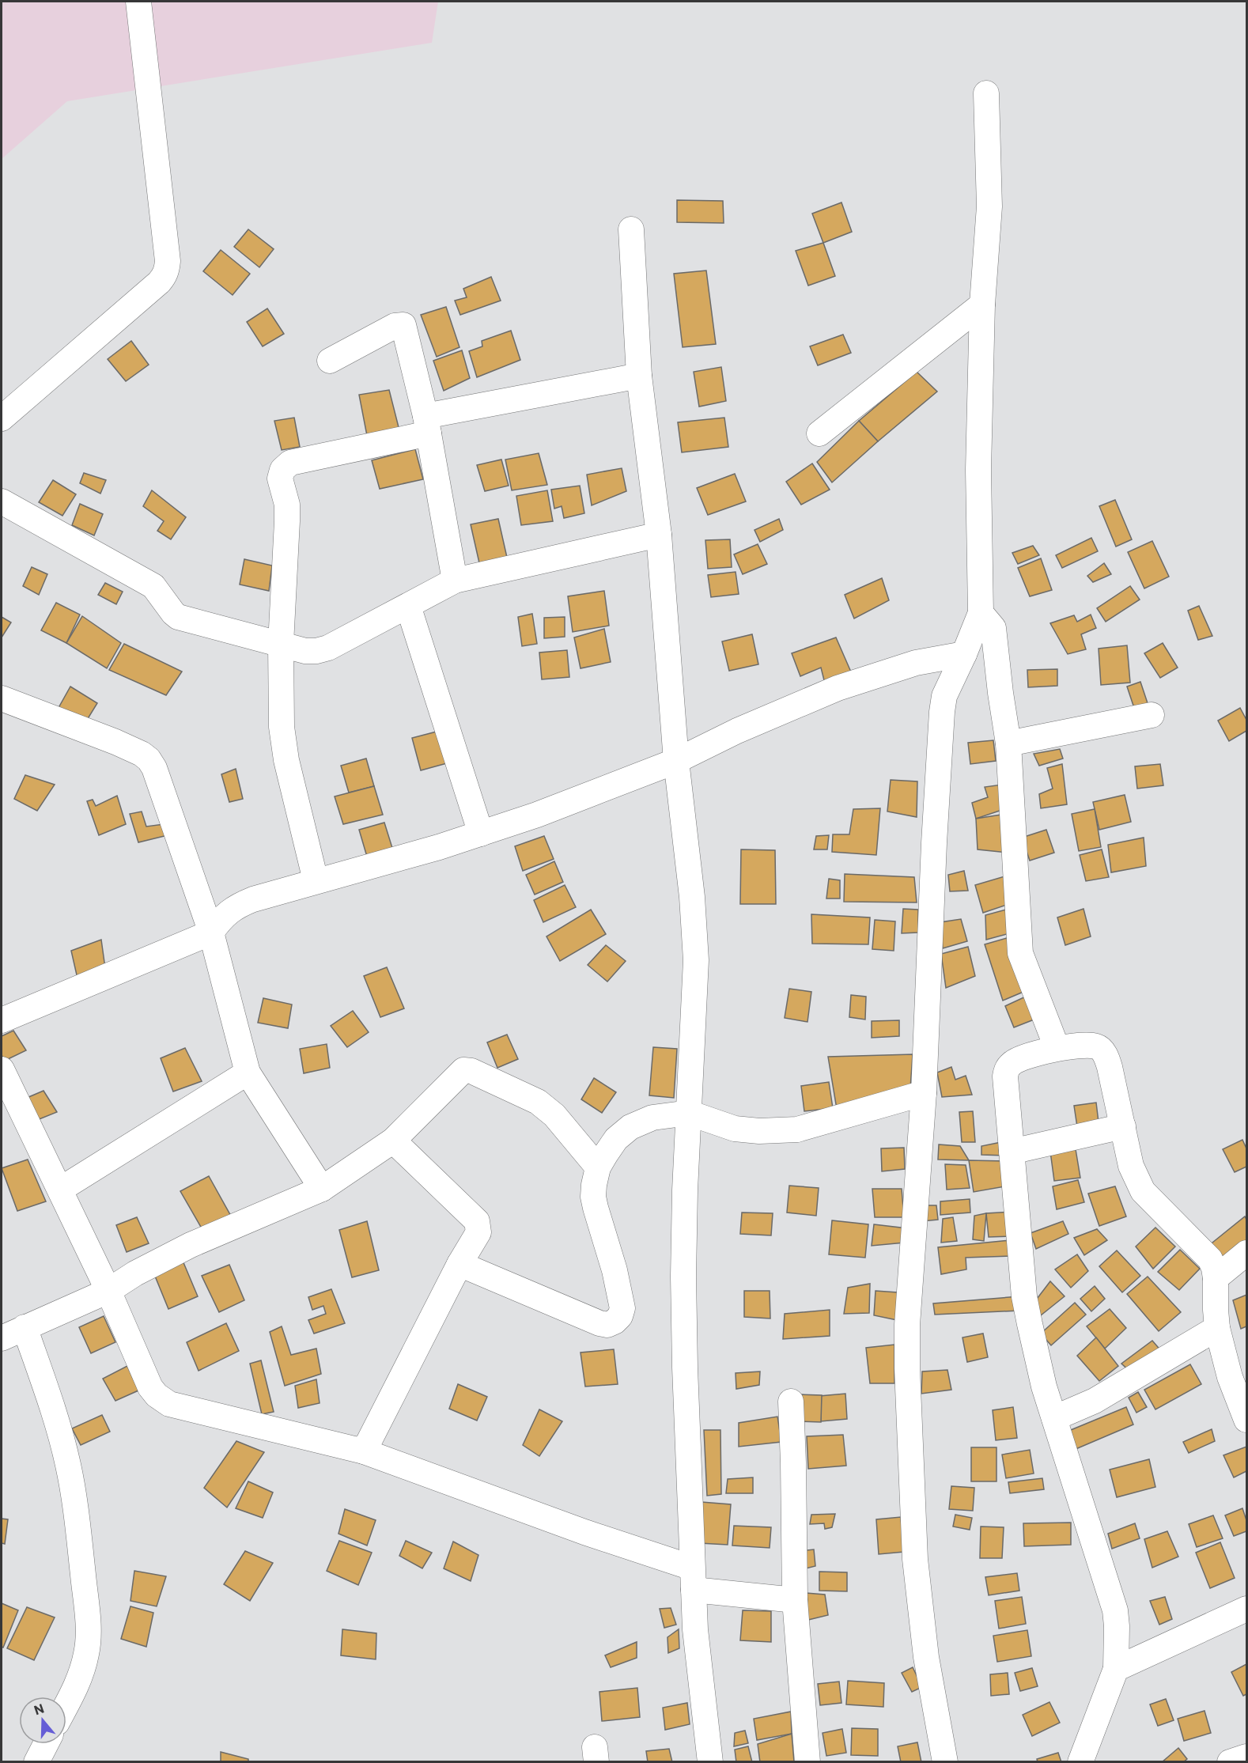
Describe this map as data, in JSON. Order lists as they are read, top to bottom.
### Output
{
  "north": "top"
}
